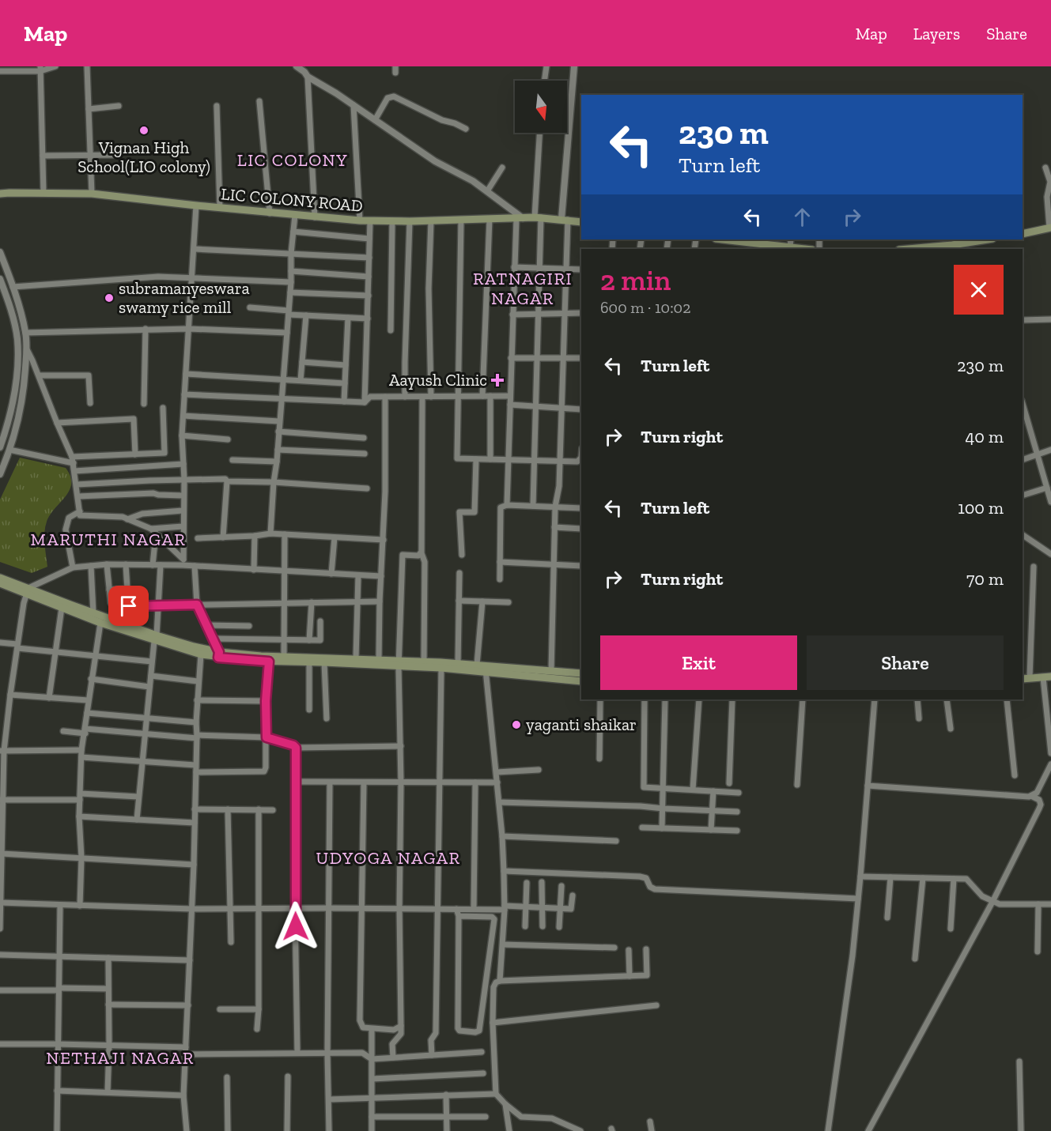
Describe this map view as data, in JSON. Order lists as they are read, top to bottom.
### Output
{
  "streets": {
    "main road": ["LIC COLONY ROAD"]
  },
  "districts": [
    "LIC COLONY",
    "RATNAGIRI NAGAR",
    "MARUTHI NAGAR",
    "UDYOGA NAGAR",
    "NETHAJI NAGAR"
  ],
  "places": {
    "other": ["Vignan High School(LIO colony)", "subramanyeswara swamy rice mill", "yaganti shaikar"],
    "health": ["Aayush Clinic"]
  },
  "north": "bottom",
  "page": {
    "header": "Map",
    "nav": ["Map", "Layers", "Share"],
    "turn": ["230 m", "Turn left"],
    "heading": ["2 min", "600 m · 10:02"],
    "list": [
      {
        "name": "Turn left",
        "value": "230 m"
      },
      {
        "name": "Turn right",
        "value": "40 m"
      },
      {
        "name": "Turn left",
        "value": "100 m"
      },
      {
        "name": "Turn right",
        "value": "70 m"
      }
    ],
    "buttons": ["Exit", "Share"]
  }
}
